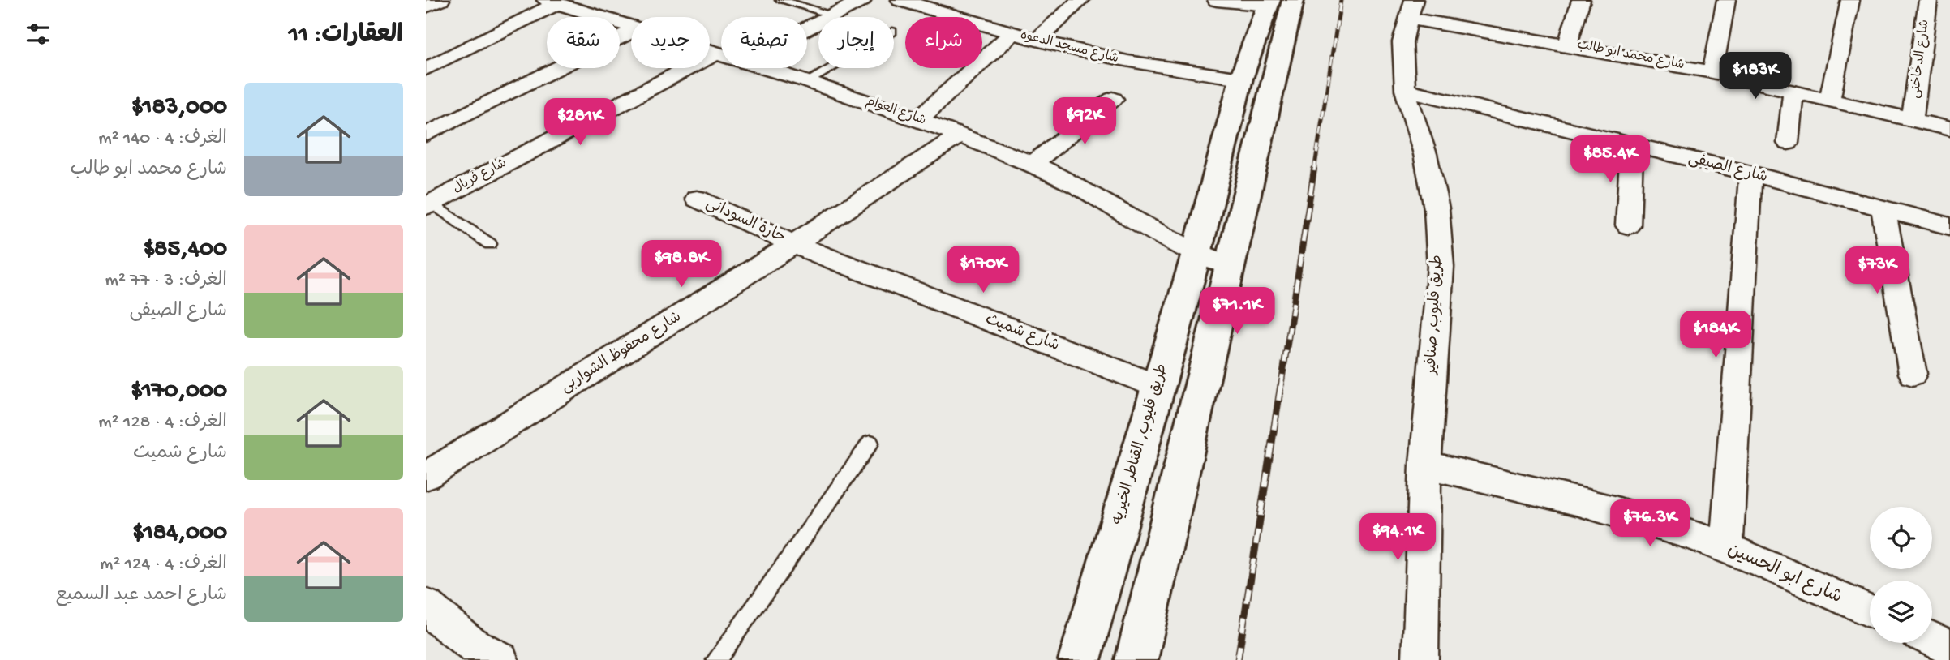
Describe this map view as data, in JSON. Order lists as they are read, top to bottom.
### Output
{
  "streets": {
    "main road": ["طريق قليوب, القناطر الخيريه"],
    "street": [
      "شارع مسجد الدعوه",
      "شارع محمد ابو طالب",
      "شارع الدخاخنى",
      "شارع العوام",
      "شارع الصيفى",
      "شارع فريال",
      "حارة السودانى",
      "طريق قليوب, صنافير",
      "شارع شميث",
      "شارع محفوظ الشواربى",
      "شارع ابو الحسين"
    ]
  },
  "crossings": [
    ["شارع مسجد الدعوه", "طريق قليوب, القناطر الخيريه"],
    ["شارع محمد ابو طالب", "شارع الدخاخنى"],
    ["شارع محمد ابو طالب", "طريق قليوب, صنافير"],
    ["شارع العوام", "شارع فريال"],
    ["شارع العوام", "شارع محفوظ الشواربى"],
    ["شارع العوام", "طريق قليوب, القناطر الخيريه"],
    ["شارع الصيفى", "طريق قليوب, صنافير"],
    ["حارة السودانى", "شارع شميث"],
    ["حارة السودانى", "شارع محفوظ الشواربى"],
    ["طريق قليوب, صنافير", "شارع ابو الحسين"],
    ["شارع شميث", "شارع محفوظ الشواربى"],
    ["شارع شميث", "طريق قليوب, القناطر الخيريه"]
  ],
  "page": {
    "heading": "العقارات: 11",
    "chip": [
      "شراء",
      "إيجار",
      "تصفية",
      "جديد",
      "شقة"
    ],
    "price": [
      "$183K",
      "$92K",
      "$281K",
      "$85.4K",
      "$98.8K",
      "$170K",
      "$73K",
      "$71.1K",
      "$184K",
      "$76.3K",
      "$94.1K"
    ],
    "list": [
      {
        "name": "$183,000",
        "note": "الغرف: 4 · 140 m² · شارع محمد ابو طالب"
      },
      {
        "name": "$85,400",
        "note": "الغرف: 3 · 77 m² · شارع الصيفى"
      },
      {
        "name": "$170,000",
        "note": "الغرف: 4 · 128 m² · شارع شميث"
      },
      {
        "name": "$184,000",
        "note": "الغرف: 4 · 124 m² · شارع احمد عبد السميع"
      }
    ]
  }
}
